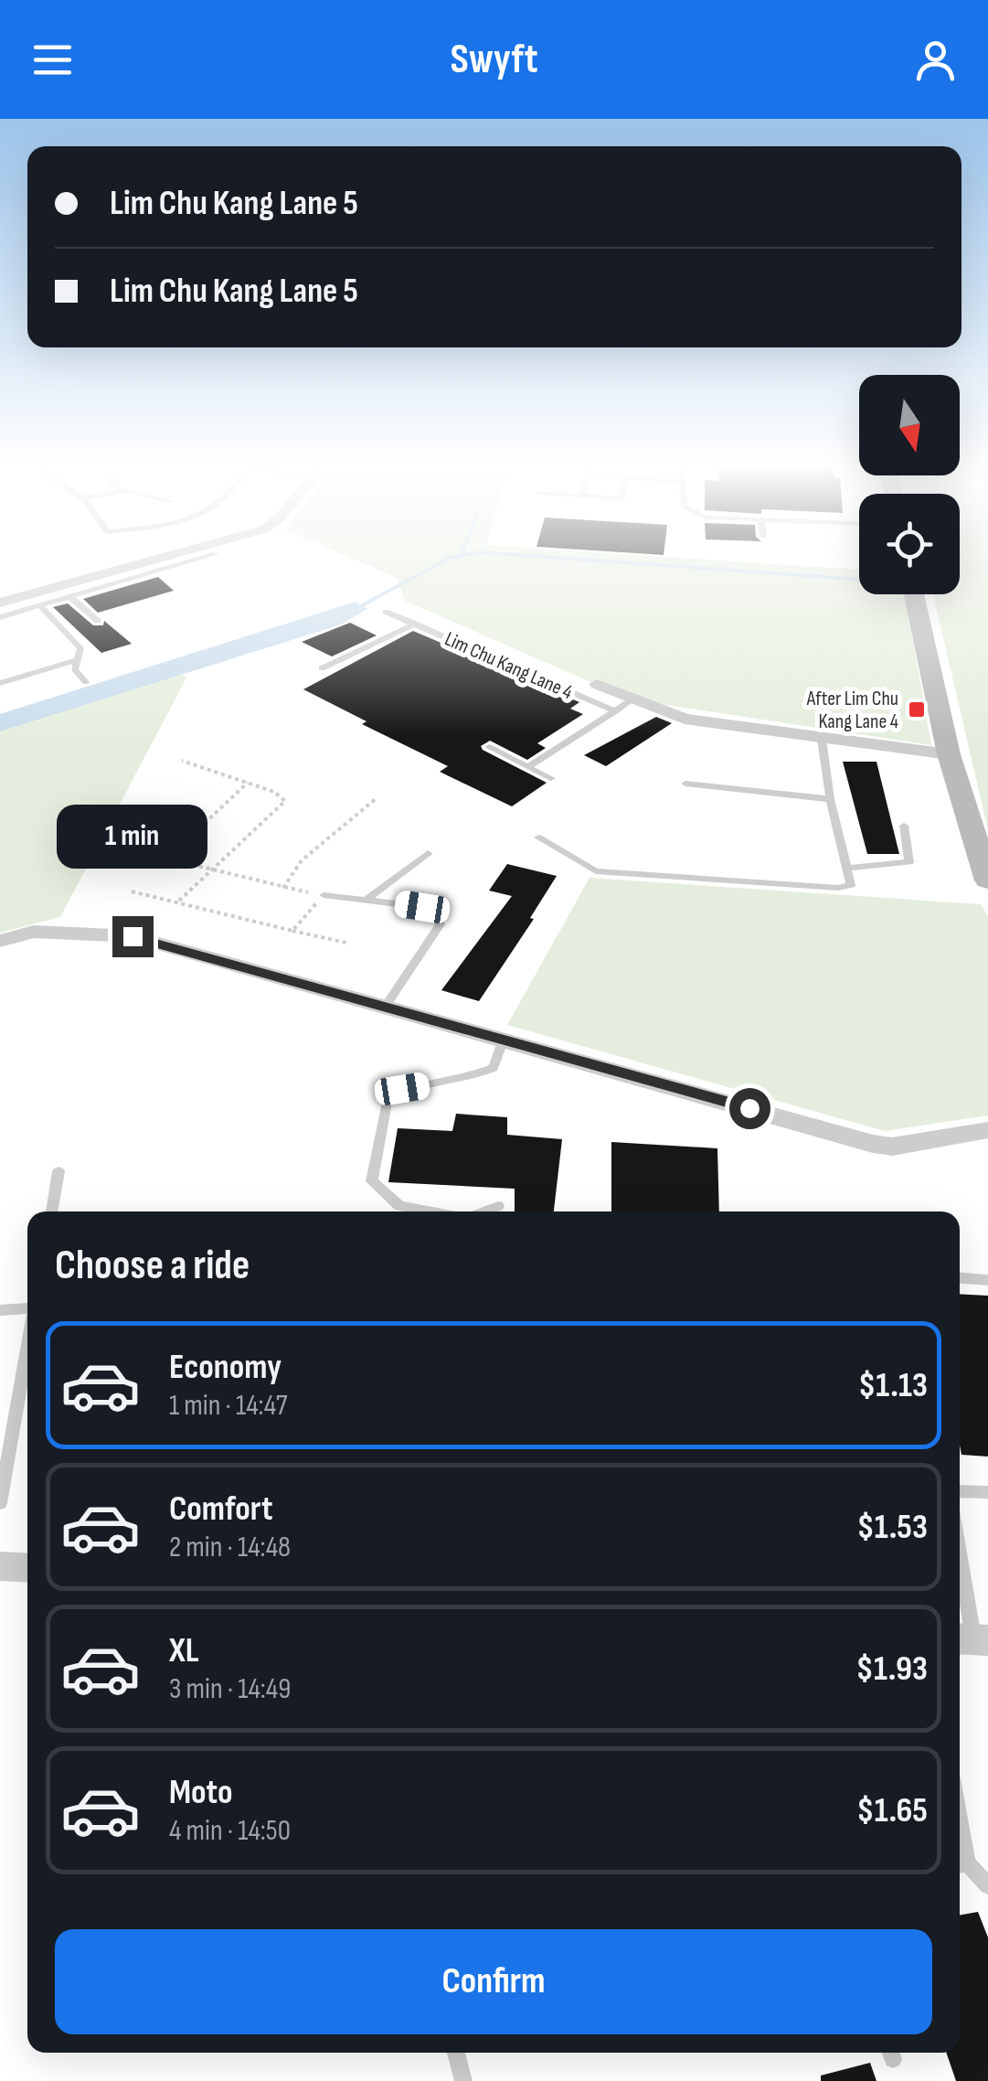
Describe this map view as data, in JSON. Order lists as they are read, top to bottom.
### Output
{
  "streets": {
    "street": ["Lim Chu Kang Lane 4"]
  },
  "places": {
    "transit": ["After Lim Chu Kang Lane 4"]
  },
  "north": "bottom",
  "page": {
    "header": "Swyft",
    "banner": ["Lim Chu Kang Lane 5", "Lim Chu Kang Lane 5"],
    "bubble": "1 min",
    "heading": "Choose a ride",
    "list": [
      {
        "name": "Economy",
        "note": "1 min · 14:47",
        "value": "$1.13"
      },
      {
        "name": "Comfort",
        "note": "2 min · 14:48",
        "value": "$1.53"
      },
      {
        "name": "XL",
        "note": "3 min · 14:49",
        "value": "$1.93"
      },
      {
        "name": "Moto",
        "note": "4 min · 14:50",
        "value": "$1.65"
      }
    ],
    "buttons": "Confirm"
  }
}
